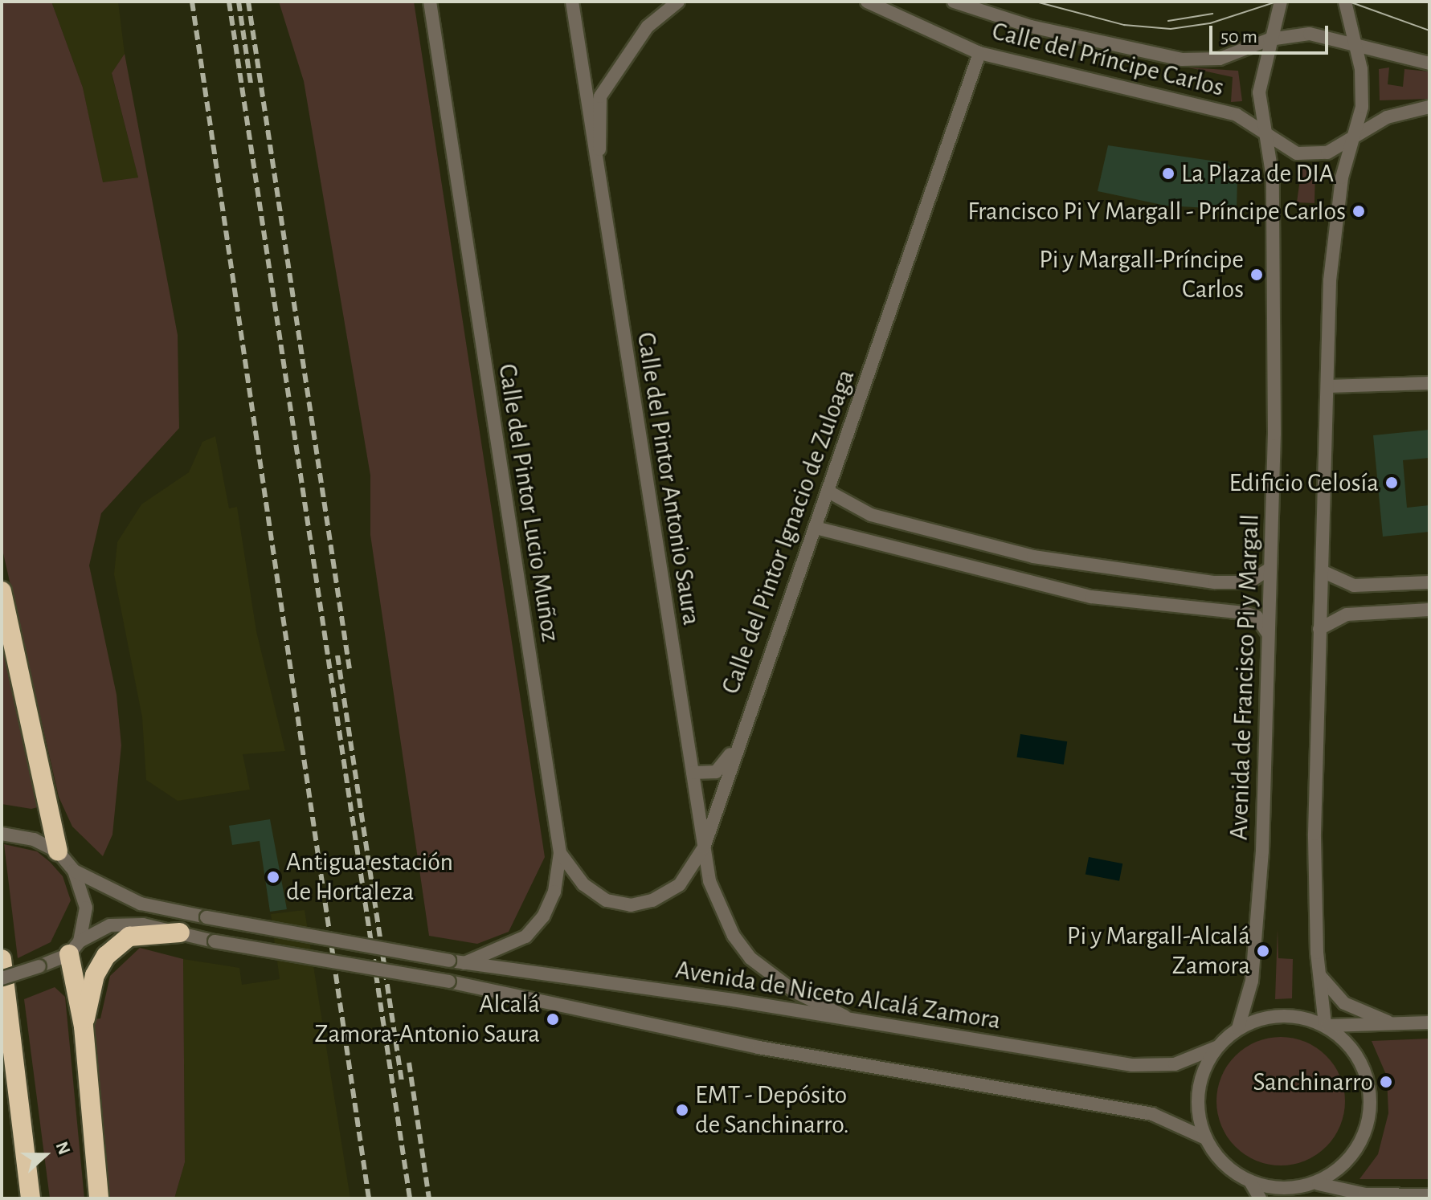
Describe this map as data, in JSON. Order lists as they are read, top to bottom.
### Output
{
  "streets": {
    "street": [
      "Calle del Príncipe Carlos",
      "Calle del Pintor Antonio Saura",
      "Calle del Pintor Lucio Muñoz",
      "Calle del Pintor Ignacio de Zuloaga",
      "Avenida de Francisco Pi y Margall",
      "Avenida de Niceto Alcalá Zamora"
    ]
  },
  "crossings": [
    ["Calle del Príncipe Carlos", "Calle del Pintor Ignacio de Zuloaga"],
    ["Calle del Príncipe Carlos", "Avenida de Francisco Pi y Margall"],
    ["Calle del Pintor Antonio Saura", "Calle del Pintor Ignacio de Zuloaga"],
    ["Calle del Pintor Antonio Saura", "Avenida de Niceto Alcalá Zamora"],
    ["Calle del Pintor Lucio Muñoz", "Calle del Pintor Ignacio de Zuloaga"],
    ["Calle del Pintor Lucio Muñoz", "Avenida de Niceto Alcalá Zamora"],
    ["Avenida de Francisco Pi y Margall", "Avenida de Niceto Alcalá Zamora"]
  ],
  "places": [
    "La Plaza de DIA",
    "Francisco Pi Y Margall - Príncipe Carlos",
    "Pi y Margall-Príncipe Carlos",
    "Edificio Celosía",
    "Antigua estación de Hortaleza",
    "Pi y Margall-Alcalá Zamora",
    "Alcalá Zamora-Antonio Saura",
    "Sanchinarro",
    "EMT - Depósito de Sanchinarro."
  ],
  "scale_bar": "50 m",
  "north": "right"
}
